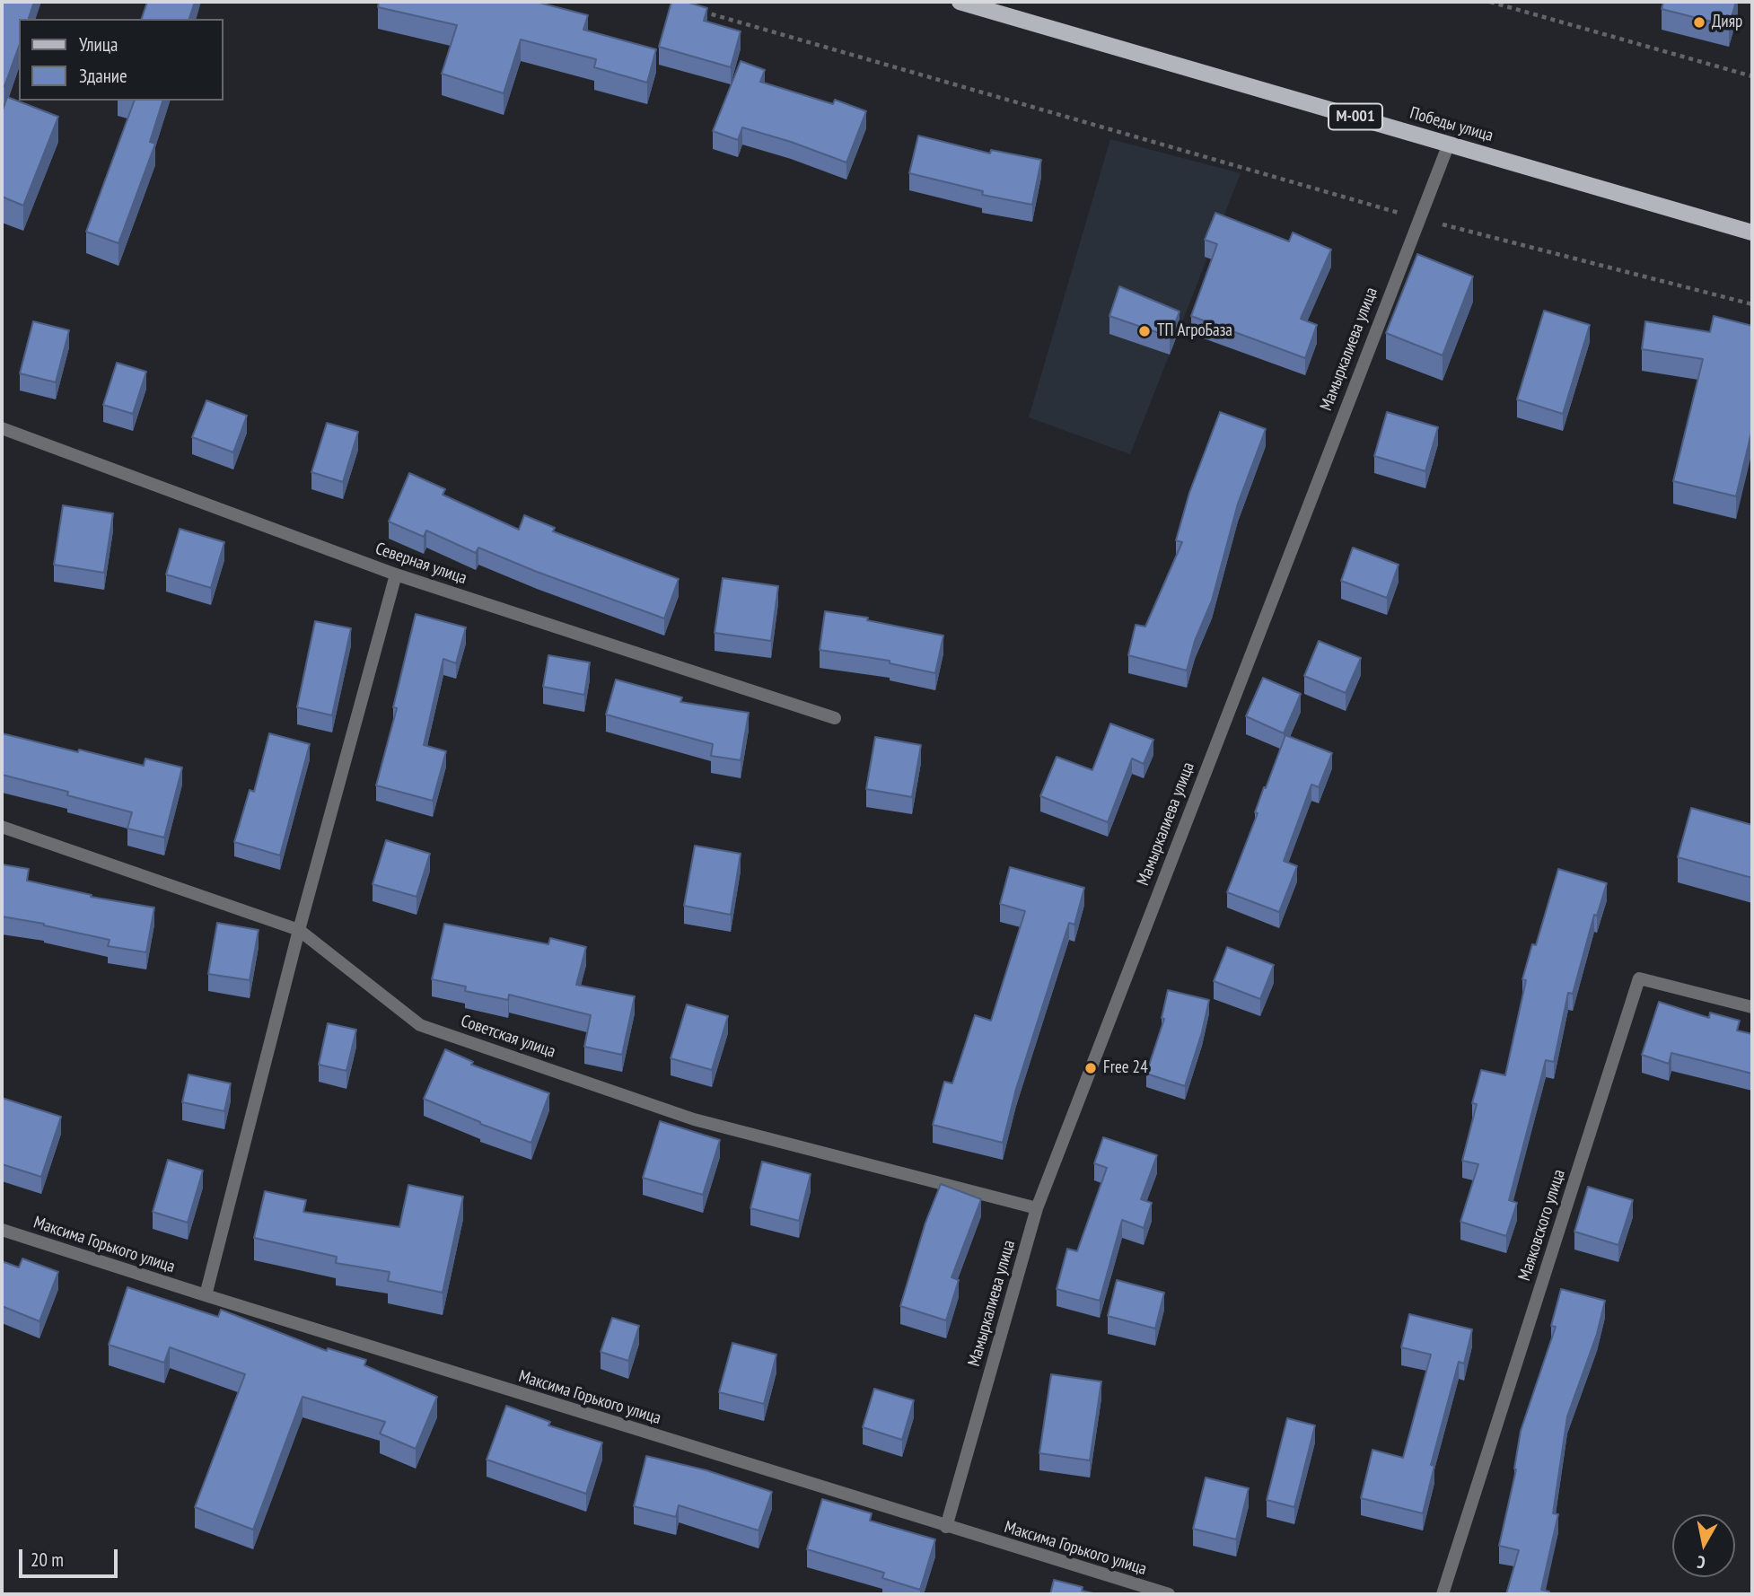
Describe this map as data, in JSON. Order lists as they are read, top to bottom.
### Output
{
  "streets": {
    "main road": ["М-001", "Победы улица"],
    "street": [
      "Мамыркалиева улица",
      "Северная улица",
      "Советская улица",
      "Маяковского улица",
      "Максима Горького улица"
    ]
  },
  "crossings": [
    ["Победы улица", "Мамыркалиева улица"],
    ["Мамыркалиева улица", "Советская улица"],
    ["Мамыркалиева улица", "Максима Горького улица"]
  ],
  "places": ["Дияр", "ТП АгроБаза", "Free 24"],
  "legend": ["Улица", "Здание"],
  "scale_bar": "20 m",
  "north": "bottom"
}
